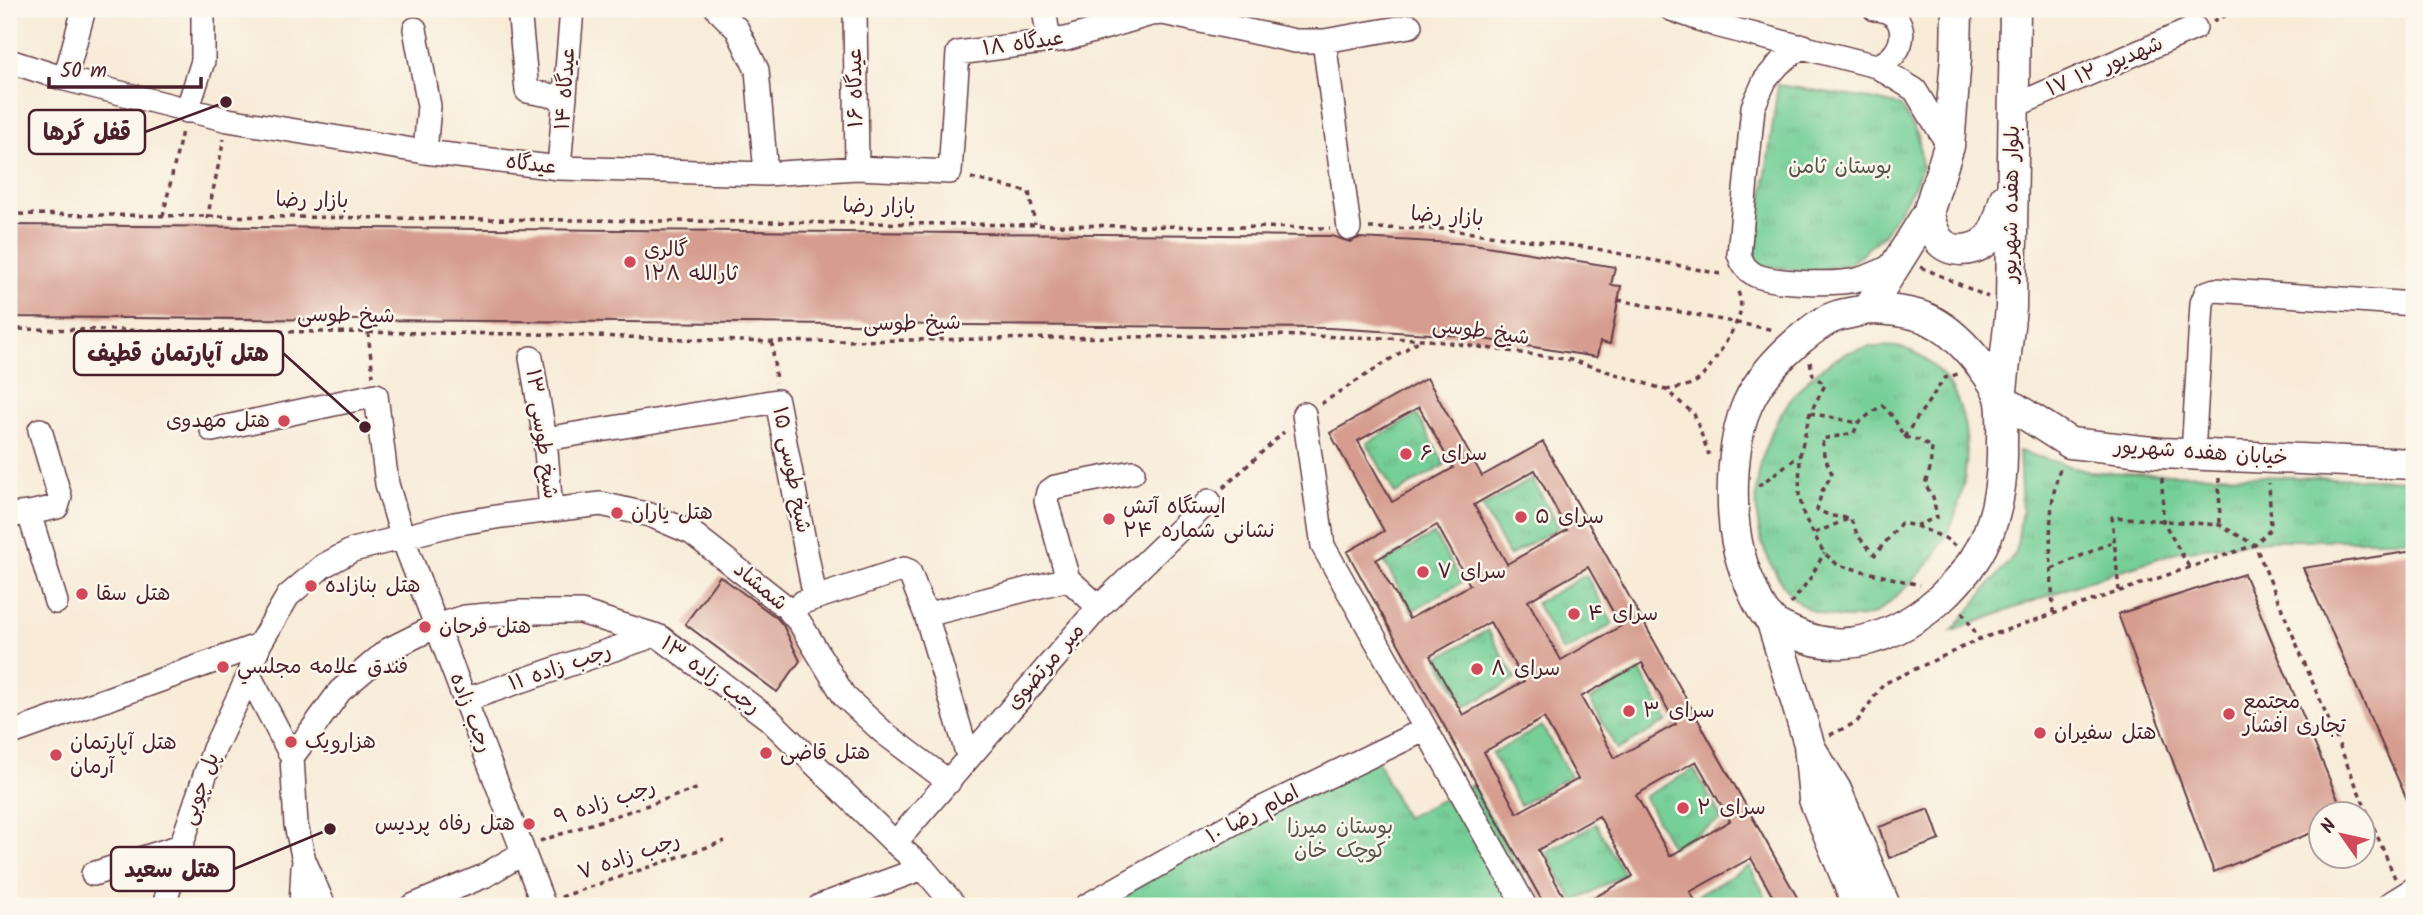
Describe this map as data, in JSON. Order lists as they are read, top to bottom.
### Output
{
  "streets": {
    "main road": ["بلوار هفده شهریور", "خیابان هفده شهریور"],
    "street": [
      "عیدگاه ۱۸",
      "۱۷ شهدیور ۱۲",
      "عیدگاه ۱۶",
      "عیدگاه ۱۴",
      "عیدگاه",
      "شیخ طوسی ۱۳",
      "۱۵ شیخ طوسی",
      "شمشاد",
      "میر مرتضوی",
      "رجب زاده ۱۱",
      "رجب زاده ۱۳",
      "رجب زاده",
      "پل چوبی",
      "امام رضا ۱۰"
    ],
    "path": [
      "بازار رضا",
      "شیخ طوسی",
      "رجب زاده ۹",
      "رجب زاده ۷"
    ]
  },
  "crossings": [
    ["عیدگاه ۱۸", "عیدگاه"],
    ["۱۷ شهدیور ۱۲", "بلوار هفده شهریور"],
    ["عیدگاه ۱۶", "عیدگاه"],
    ["عیدگاه ۱۴", "عیدگاه"],
    ["بلوار هفده شهریور", "خیابان هفده شهریور"],
    ["شیخ طوسی", "۱۵ شیخ طوسی"],
    ["شیخ طوسی ۱۳", "شمشاد"],
    ["شمشاد", "میر مرتضوی"],
    ["شمشاد", "رجب زاده"],
    ["شمشاد", "پل چوبی"],
    ["میر مرتضوی", "رجب زاده ۱۳"],
    ["رجب زاده ۱۱", "رجب زاده ۱۳"],
    ["رجب زاده ۱۱", "رجب زاده"],
    ["رجب زاده ۱۳", "رجب زاده"],
    ["رجب زاده", "پل چوبی"],
    ["رجب زاده", "رجب زاده ۹"],
    ["رجب زاده", "رجب زاده ۷"]
  ],
  "parks": ["بوستان ثامن", "بوستان میرزا کوچک خان"],
  "places": [
    "قفل گرها",
    "گالری ثارالله ۱۲۸",
    "هتل مهدوى",
    "هتل آپارتمان قطیف",
    "سرای ۶",
    "هتل یاران",
    "سرای ۵",
    "ایستگاه آتش نشانی شماره ۲۴",
    "سرای ۷",
    "هتل بنازاده",
    "هتل سقا",
    "سرای ۴",
    "هتل فرحان",
    "فندق علامه مجلسي",
    "سرای ۸",
    "سرای ۳",
    "مجتمع تجاری افشار",
    "هتل سفیران",
    "هزارویک",
    "هتل قاضی",
    "هتل آپارتمان آرمان",
    "سرای ۲",
    "هتل رفاه پردیس",
    "هتل سعید"
  ],
  "scale_bar": "50 m",
  "north": "top left"
}
